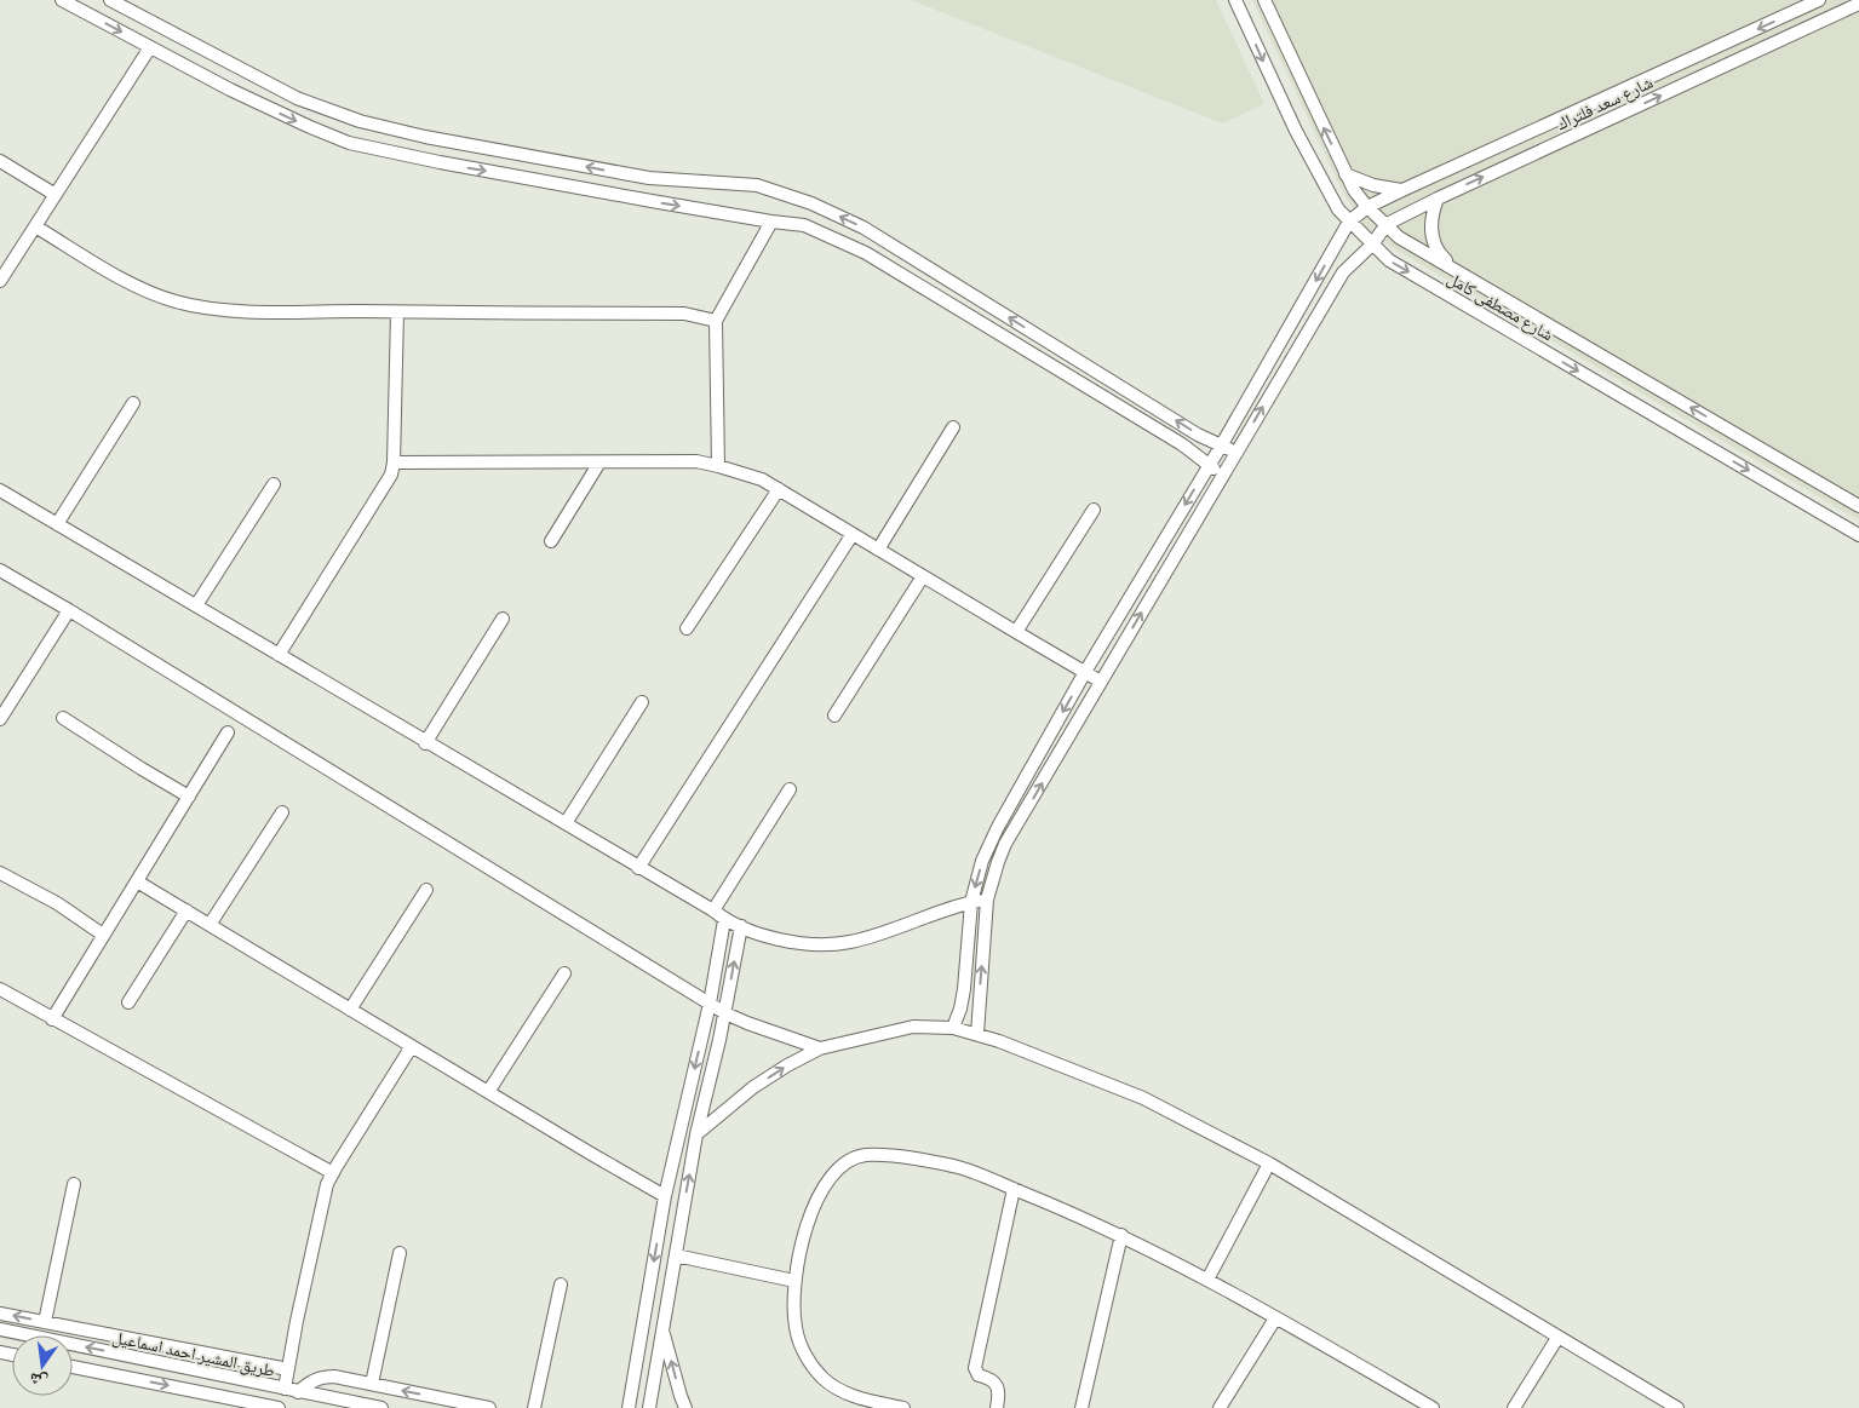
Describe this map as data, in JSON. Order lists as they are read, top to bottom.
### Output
{
  "streets": {
    "street": ["شارع سعد فلتراك", "شارع مصطفى كامل", "طريق المشير احمد اسماعيل"]
  },
  "crossings": [
    ["شارع سعد فلتراك", "شارع مصطفى كامل"]
  ],
  "north": "bottom"
}
